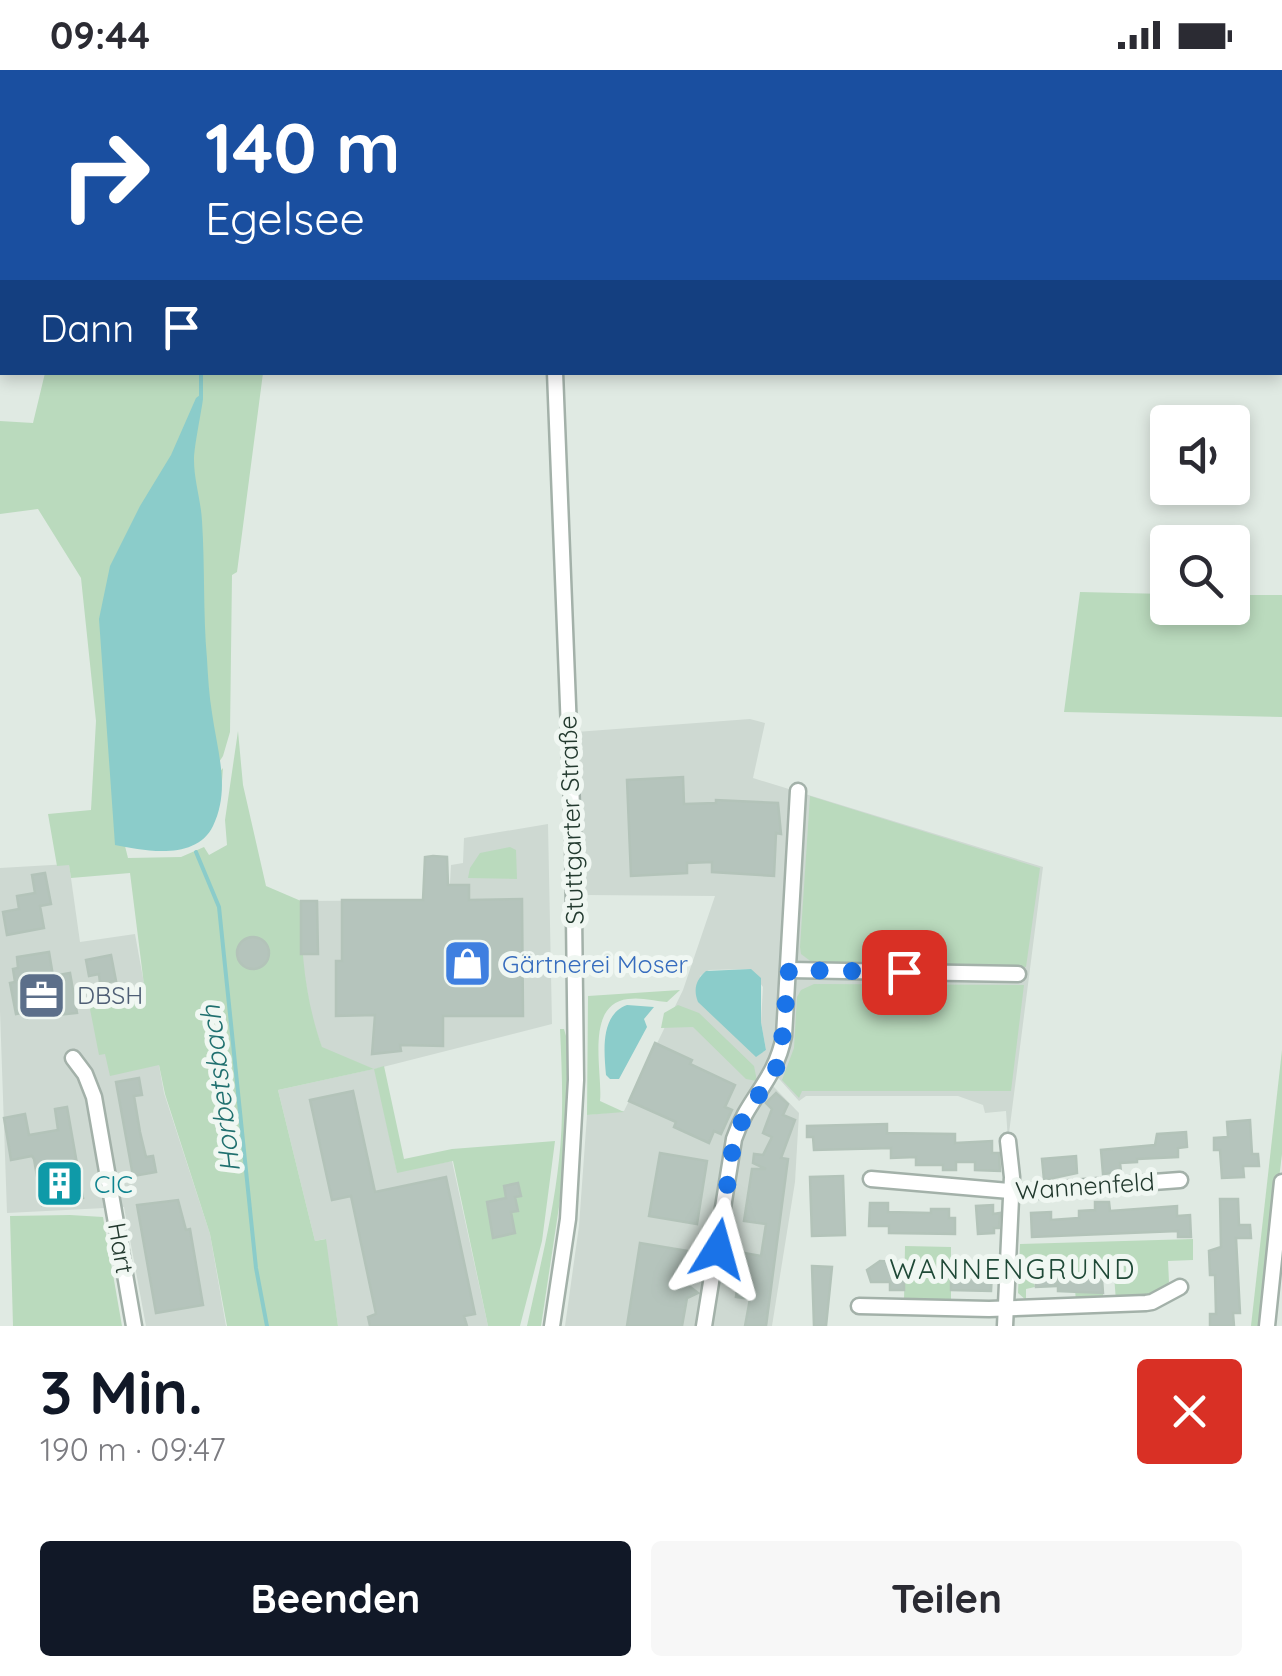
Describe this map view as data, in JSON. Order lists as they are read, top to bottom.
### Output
{
  "streets": {
    "street": ["Stuttgarter Straße", "Wannenfeld", "Hart"]
  },
  "districts": ["WANNENGRUND"],
  "water": ["Horbetsbach"],
  "places": {
    "shop": ["Gärtnerei Moser"],
    "office": ["DBSH"],
    "building": ["CIC"]
  },
  "page": {
    "status": "09:44",
    "turn": ["140 m", "Egelsee"],
    "then": "Dann",
    "heading": ["3 Min.", "190 m · 09:47"],
    "buttons": ["Beenden", "Teilen"]
  }
}
